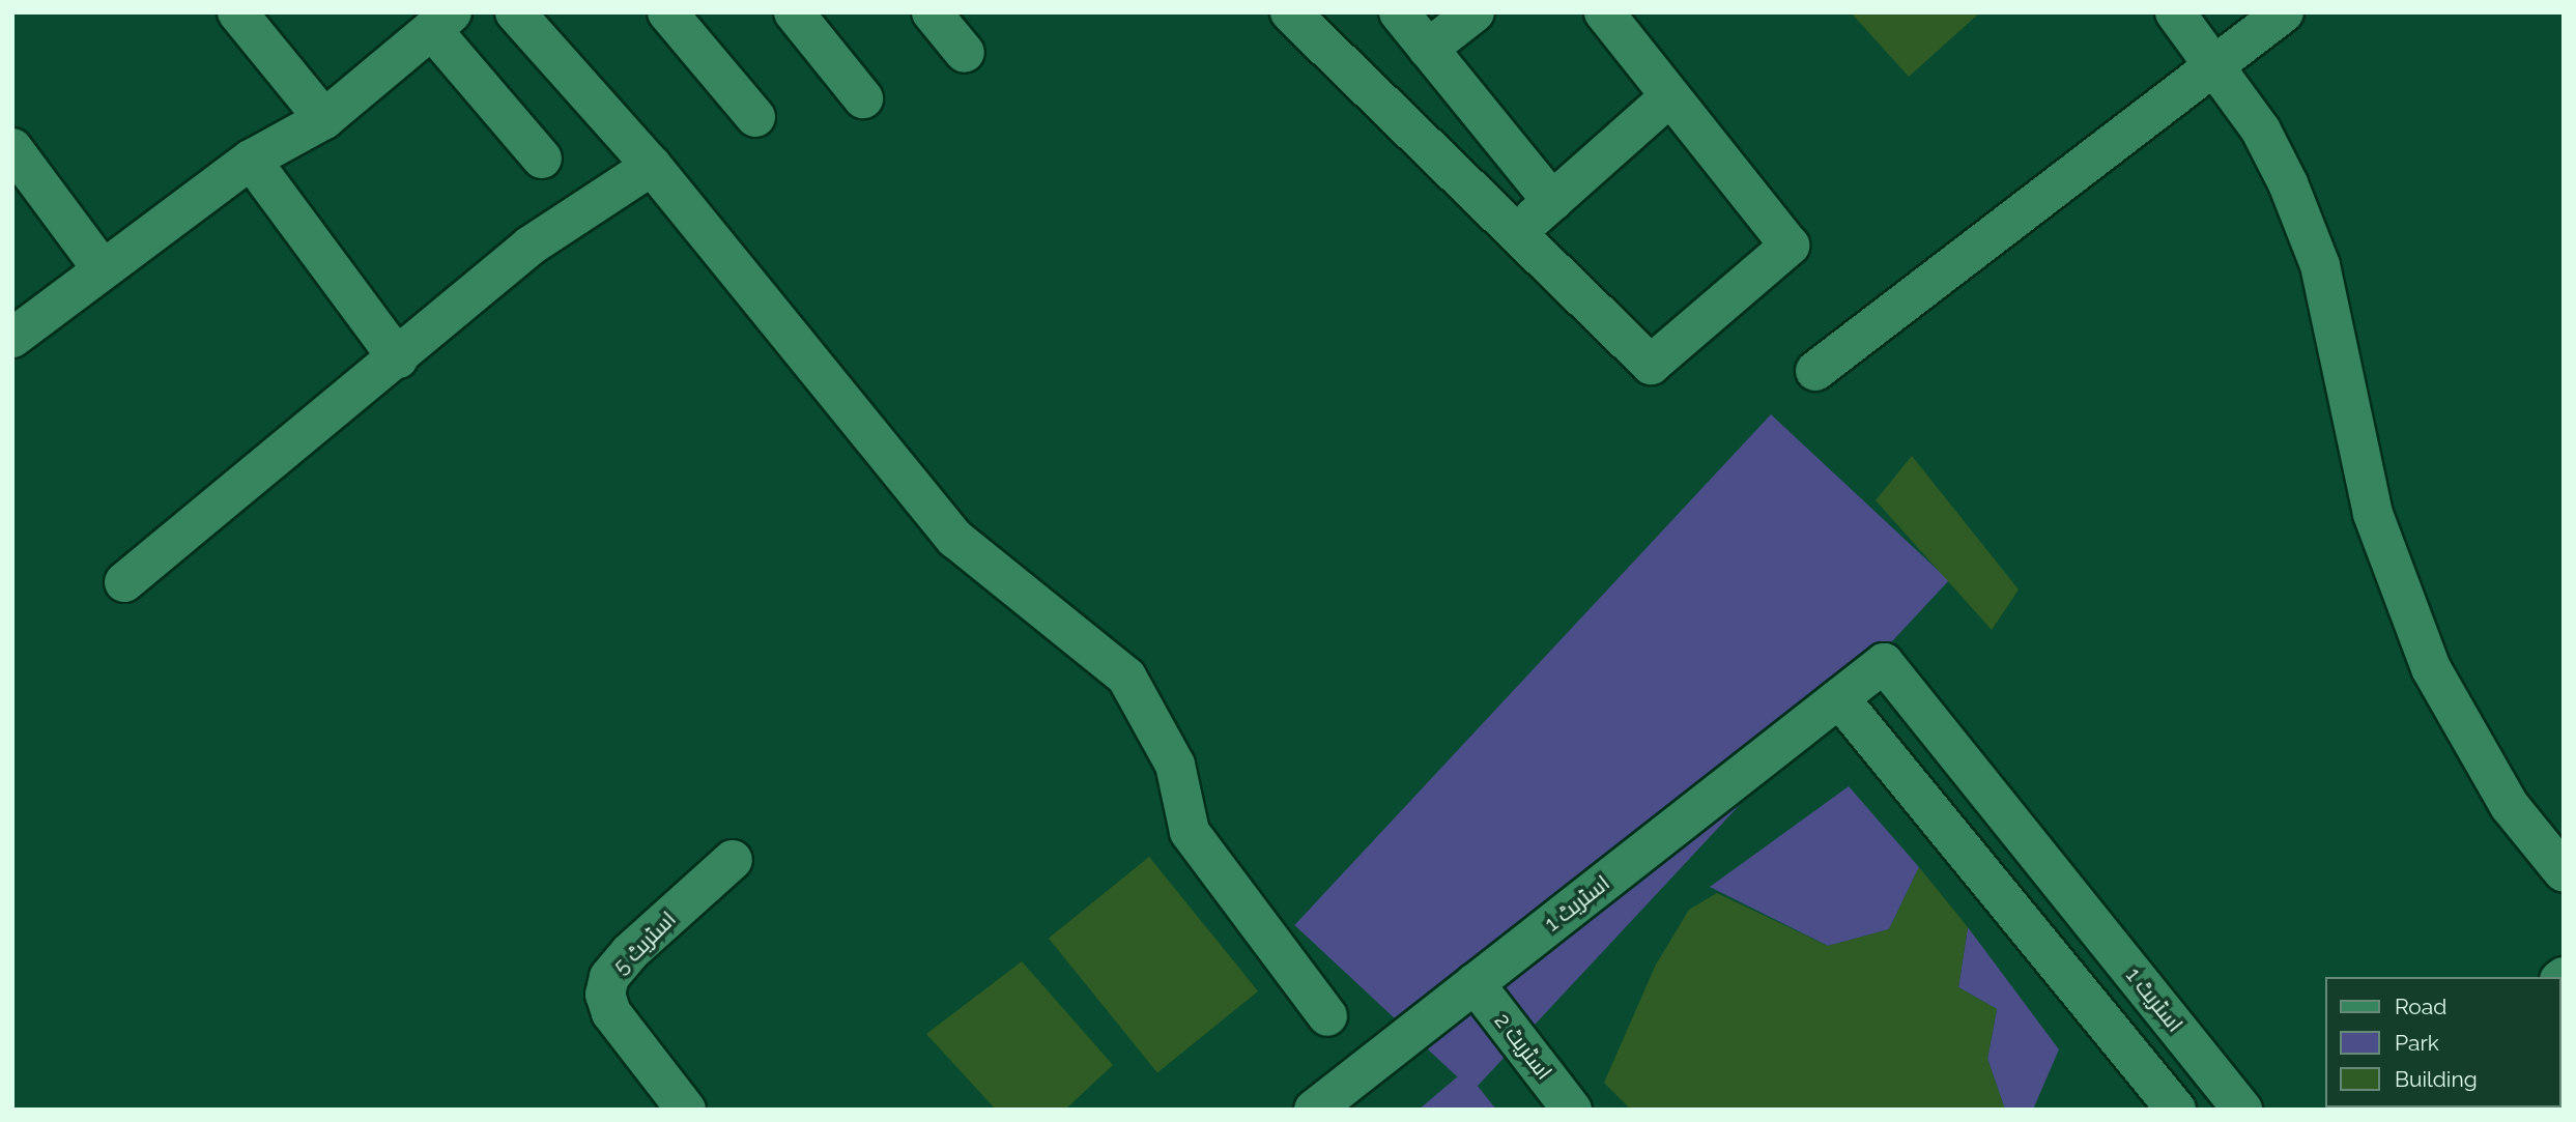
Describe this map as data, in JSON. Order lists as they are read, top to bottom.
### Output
{
  "streets": {
    "street": ["اسٹریٹ 1", "اسٹریٹ 5", "اسٹریٹ 2"]
  },
  "crossings": [
    ["اسٹریٹ 1", "اسٹریٹ 2"]
  ],
  "legend": ["Road", "Park", "Building"]
}
